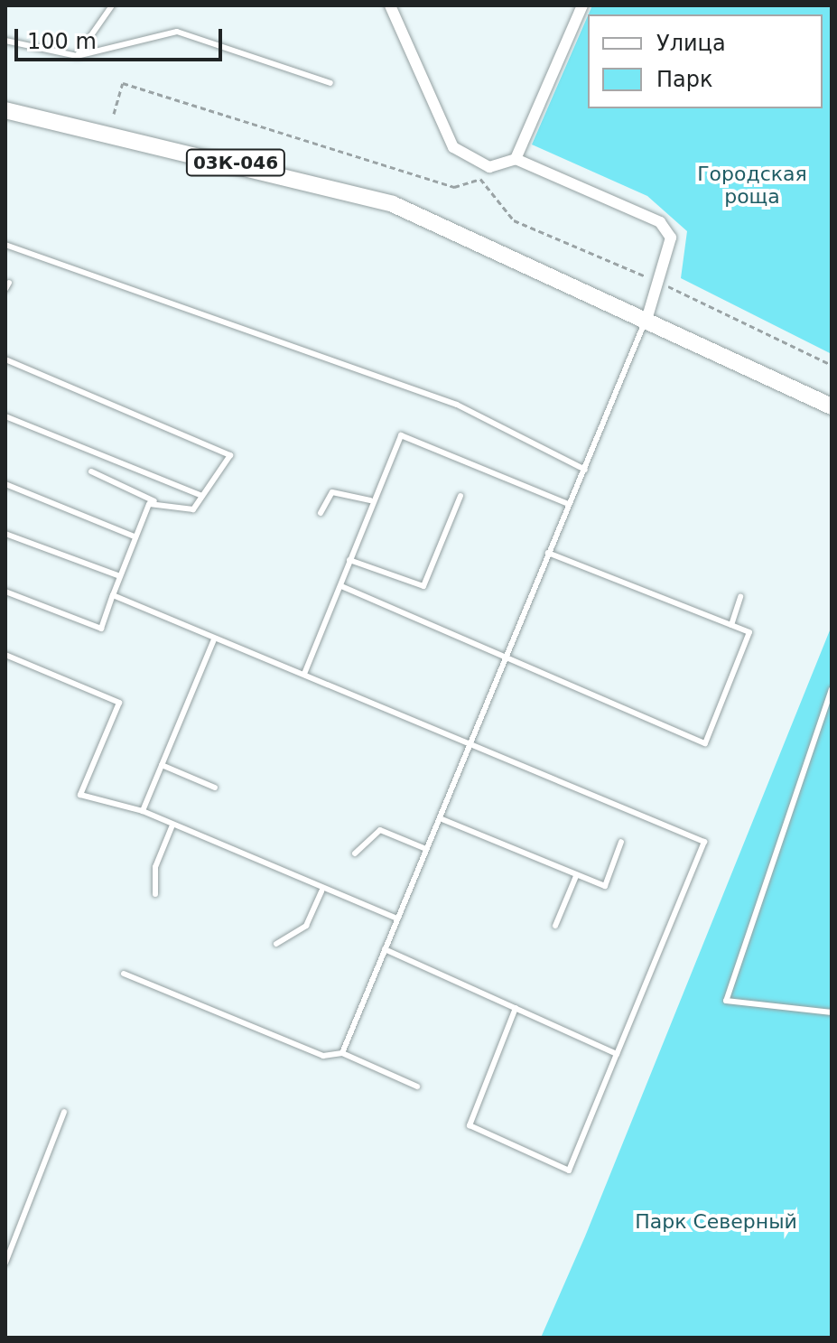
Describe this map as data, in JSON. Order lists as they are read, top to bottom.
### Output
{
  "streets": {
    "main road": ["03К-046"]
  },
  "parks": ["Городская роща", "Парк Северный"],
  "legend": ["Улица", "Парк"],
  "scale_bar": "100 m"
}
